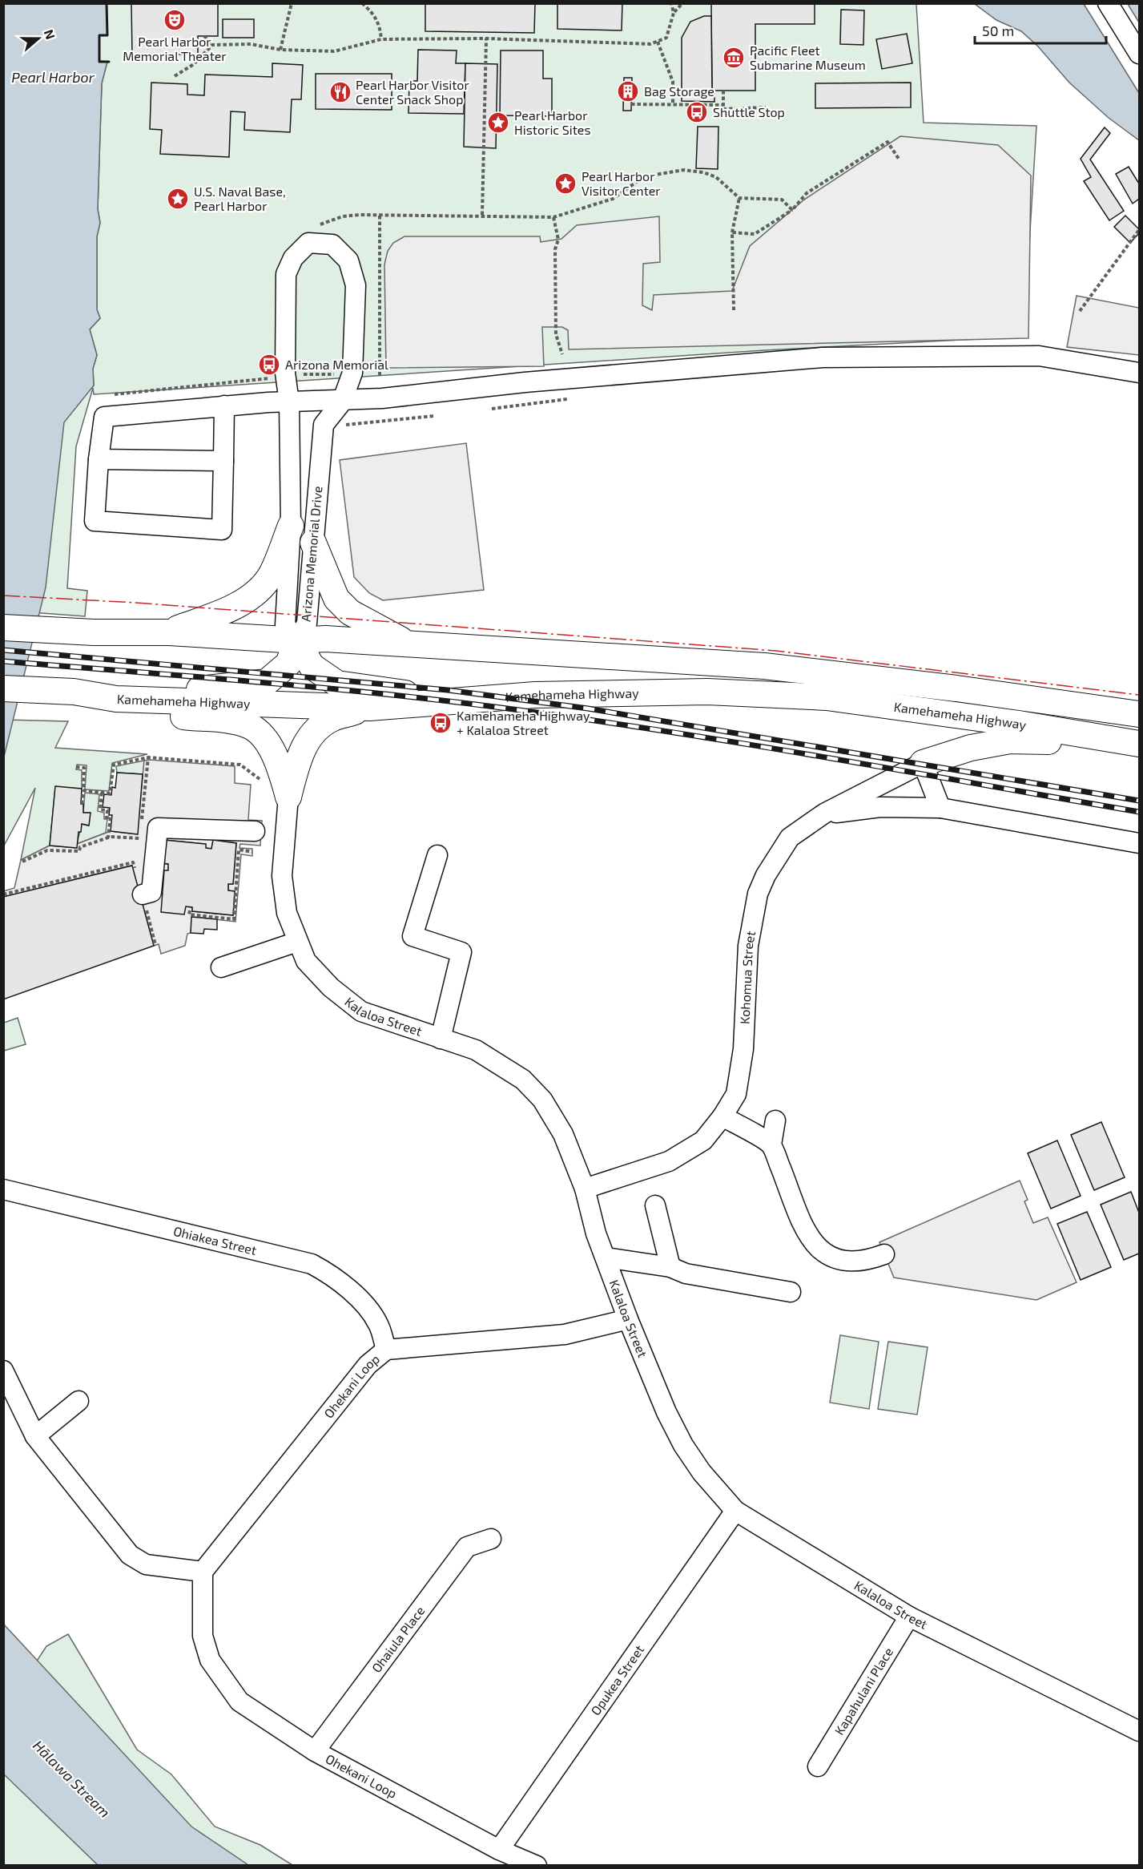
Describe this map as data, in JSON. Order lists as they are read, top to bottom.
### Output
{
  "streets": {
    "main road": ["Kamehameha Highway"],
    "street": [
      "Arizona Memorial Drive",
      "Kohomua Street",
      "Kalaloa Street",
      "Ohiakea Street",
      "Ohekani Loop",
      "Ohaiula Place",
      "Opukea Street",
      "Kapahulani Place"
    ]
  },
  "crossings": [
    ["Arizona Memorial Drive", "Kamehameha Highway"],
    ["Kohomua Street", "Kalaloa Street"],
    ["Kalaloa Street", "Ohekani Loop"],
    ["Kalaloa Street", "Opukea Street"],
    ["Kalaloa Street", "Kapahulani Place"],
    ["Ohiakea Street", "Ohekani Loop"],
    ["Ohekani Loop", "Ohaiula Place"],
    ["Ohekani Loop", "Opukea Street"]
  ],
  "water": ["Pearl Harbor", "Hālawa Stream"],
  "places": {
    "theatre": ["Pearl Harbor Memorial Theater"],
    "museum": ["Pacific Fleet Submarine Museum"],
    "building": ["Bag Storage"],
    "restaurant": ["Pearl Harbor Visitor Center Snack Shop"],
    "bus stop": ["Shuttle Stop", "Arizona Memorial", "Kamehameha Highway + Kalaloa Street"],
    "place": ["Pearl Harbor Historic Sites", "Pearl Harbor Visitor Center", "U.S. Naval Base, Pearl Harbor"]
  },
  "scale_bar": "50 m",
  "north": "right"
}
